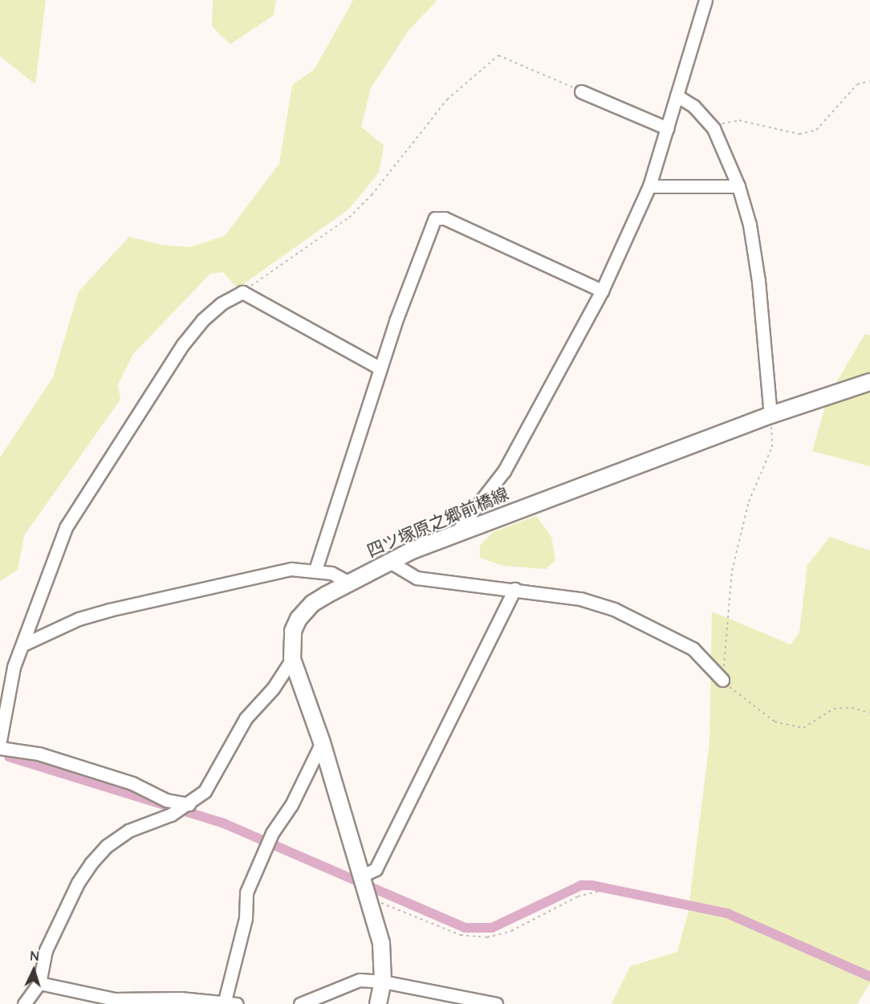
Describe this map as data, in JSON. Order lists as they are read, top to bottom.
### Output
{
  "streets": {
    "main road": ["四ツ塚原之郷前橋線"]
  },
  "north": "top"
}
